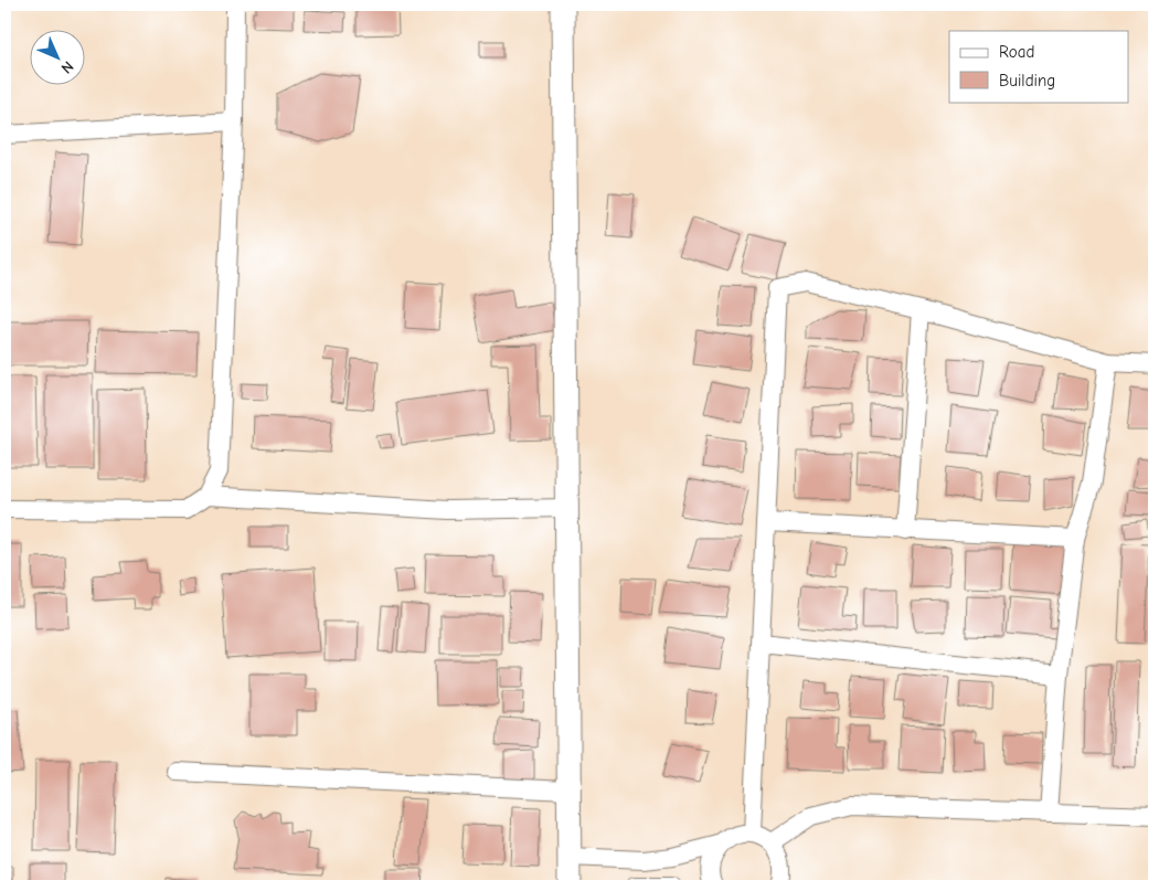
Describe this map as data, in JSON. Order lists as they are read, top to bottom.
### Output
{
  "legend": ["Road", "Building"],
  "north": "bottom right"
}
